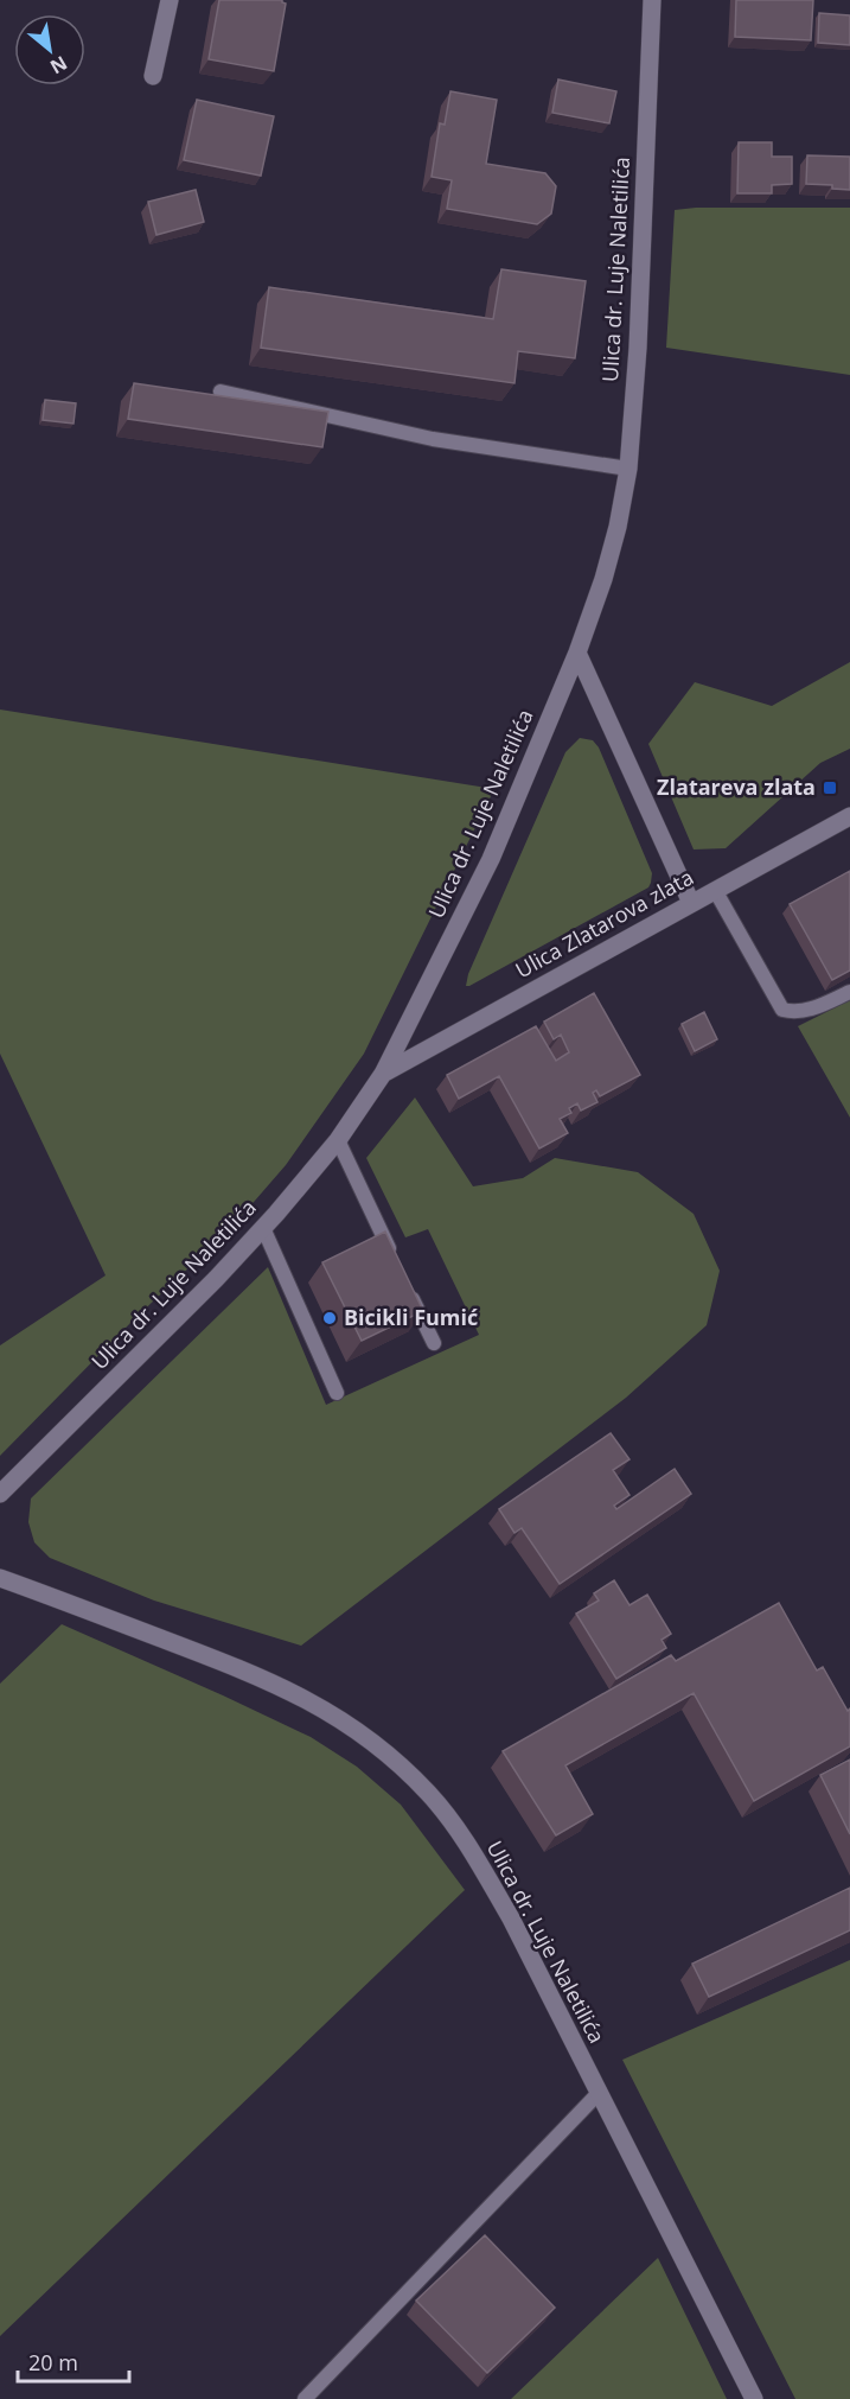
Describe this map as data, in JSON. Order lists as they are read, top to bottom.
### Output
{
  "streets": {
    "street": ["Ulica dr. Luje Naletilića", "Ulica Zlatarova zlata"]
  },
  "crossings": [
    ["Ulica dr. Luje Naletilića", "Ulica Zlatarova zlata"]
  ],
  "places": {
    "transit": ["Zlatareva zlata"],
    "other": ["Bicikli Fumić"]
  },
  "scale_bar": "20 m",
  "north": "bottom right"
}
